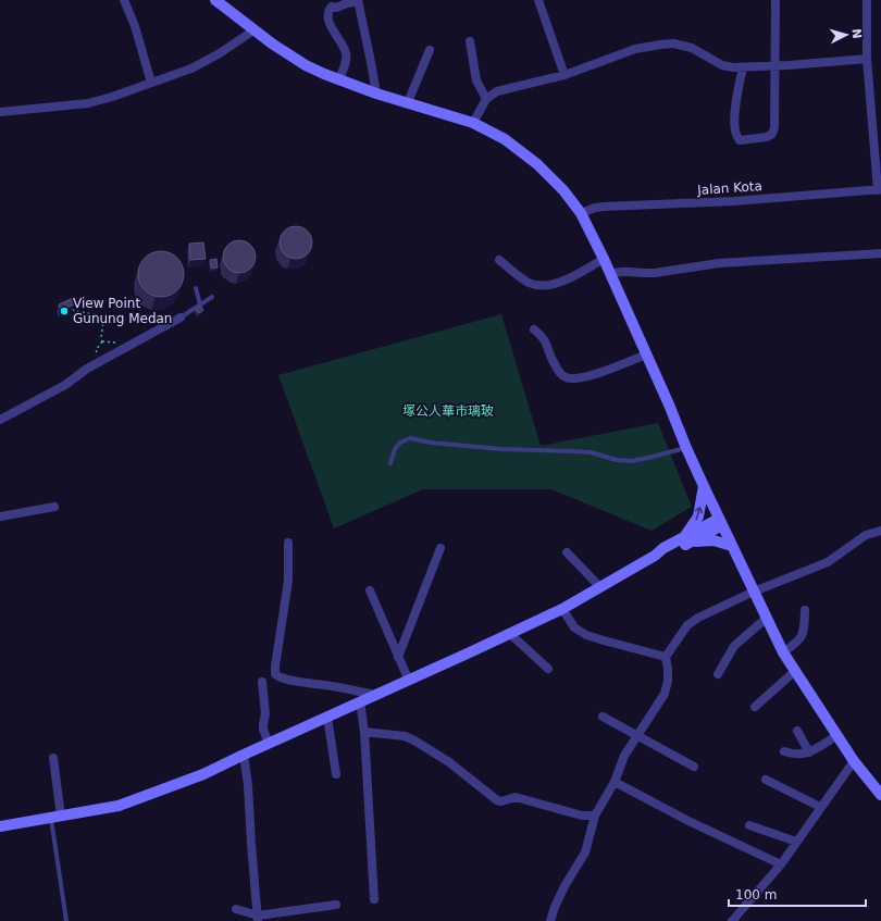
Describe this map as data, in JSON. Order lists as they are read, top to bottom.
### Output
{
  "streets": {
    "street": ["Jalan Kota"]
  },
  "parks": ["塚公人華市璃玻"],
  "places": ["View Point Gunung Medan"],
  "scale_bar": "100 m",
  "north": "right"
}
